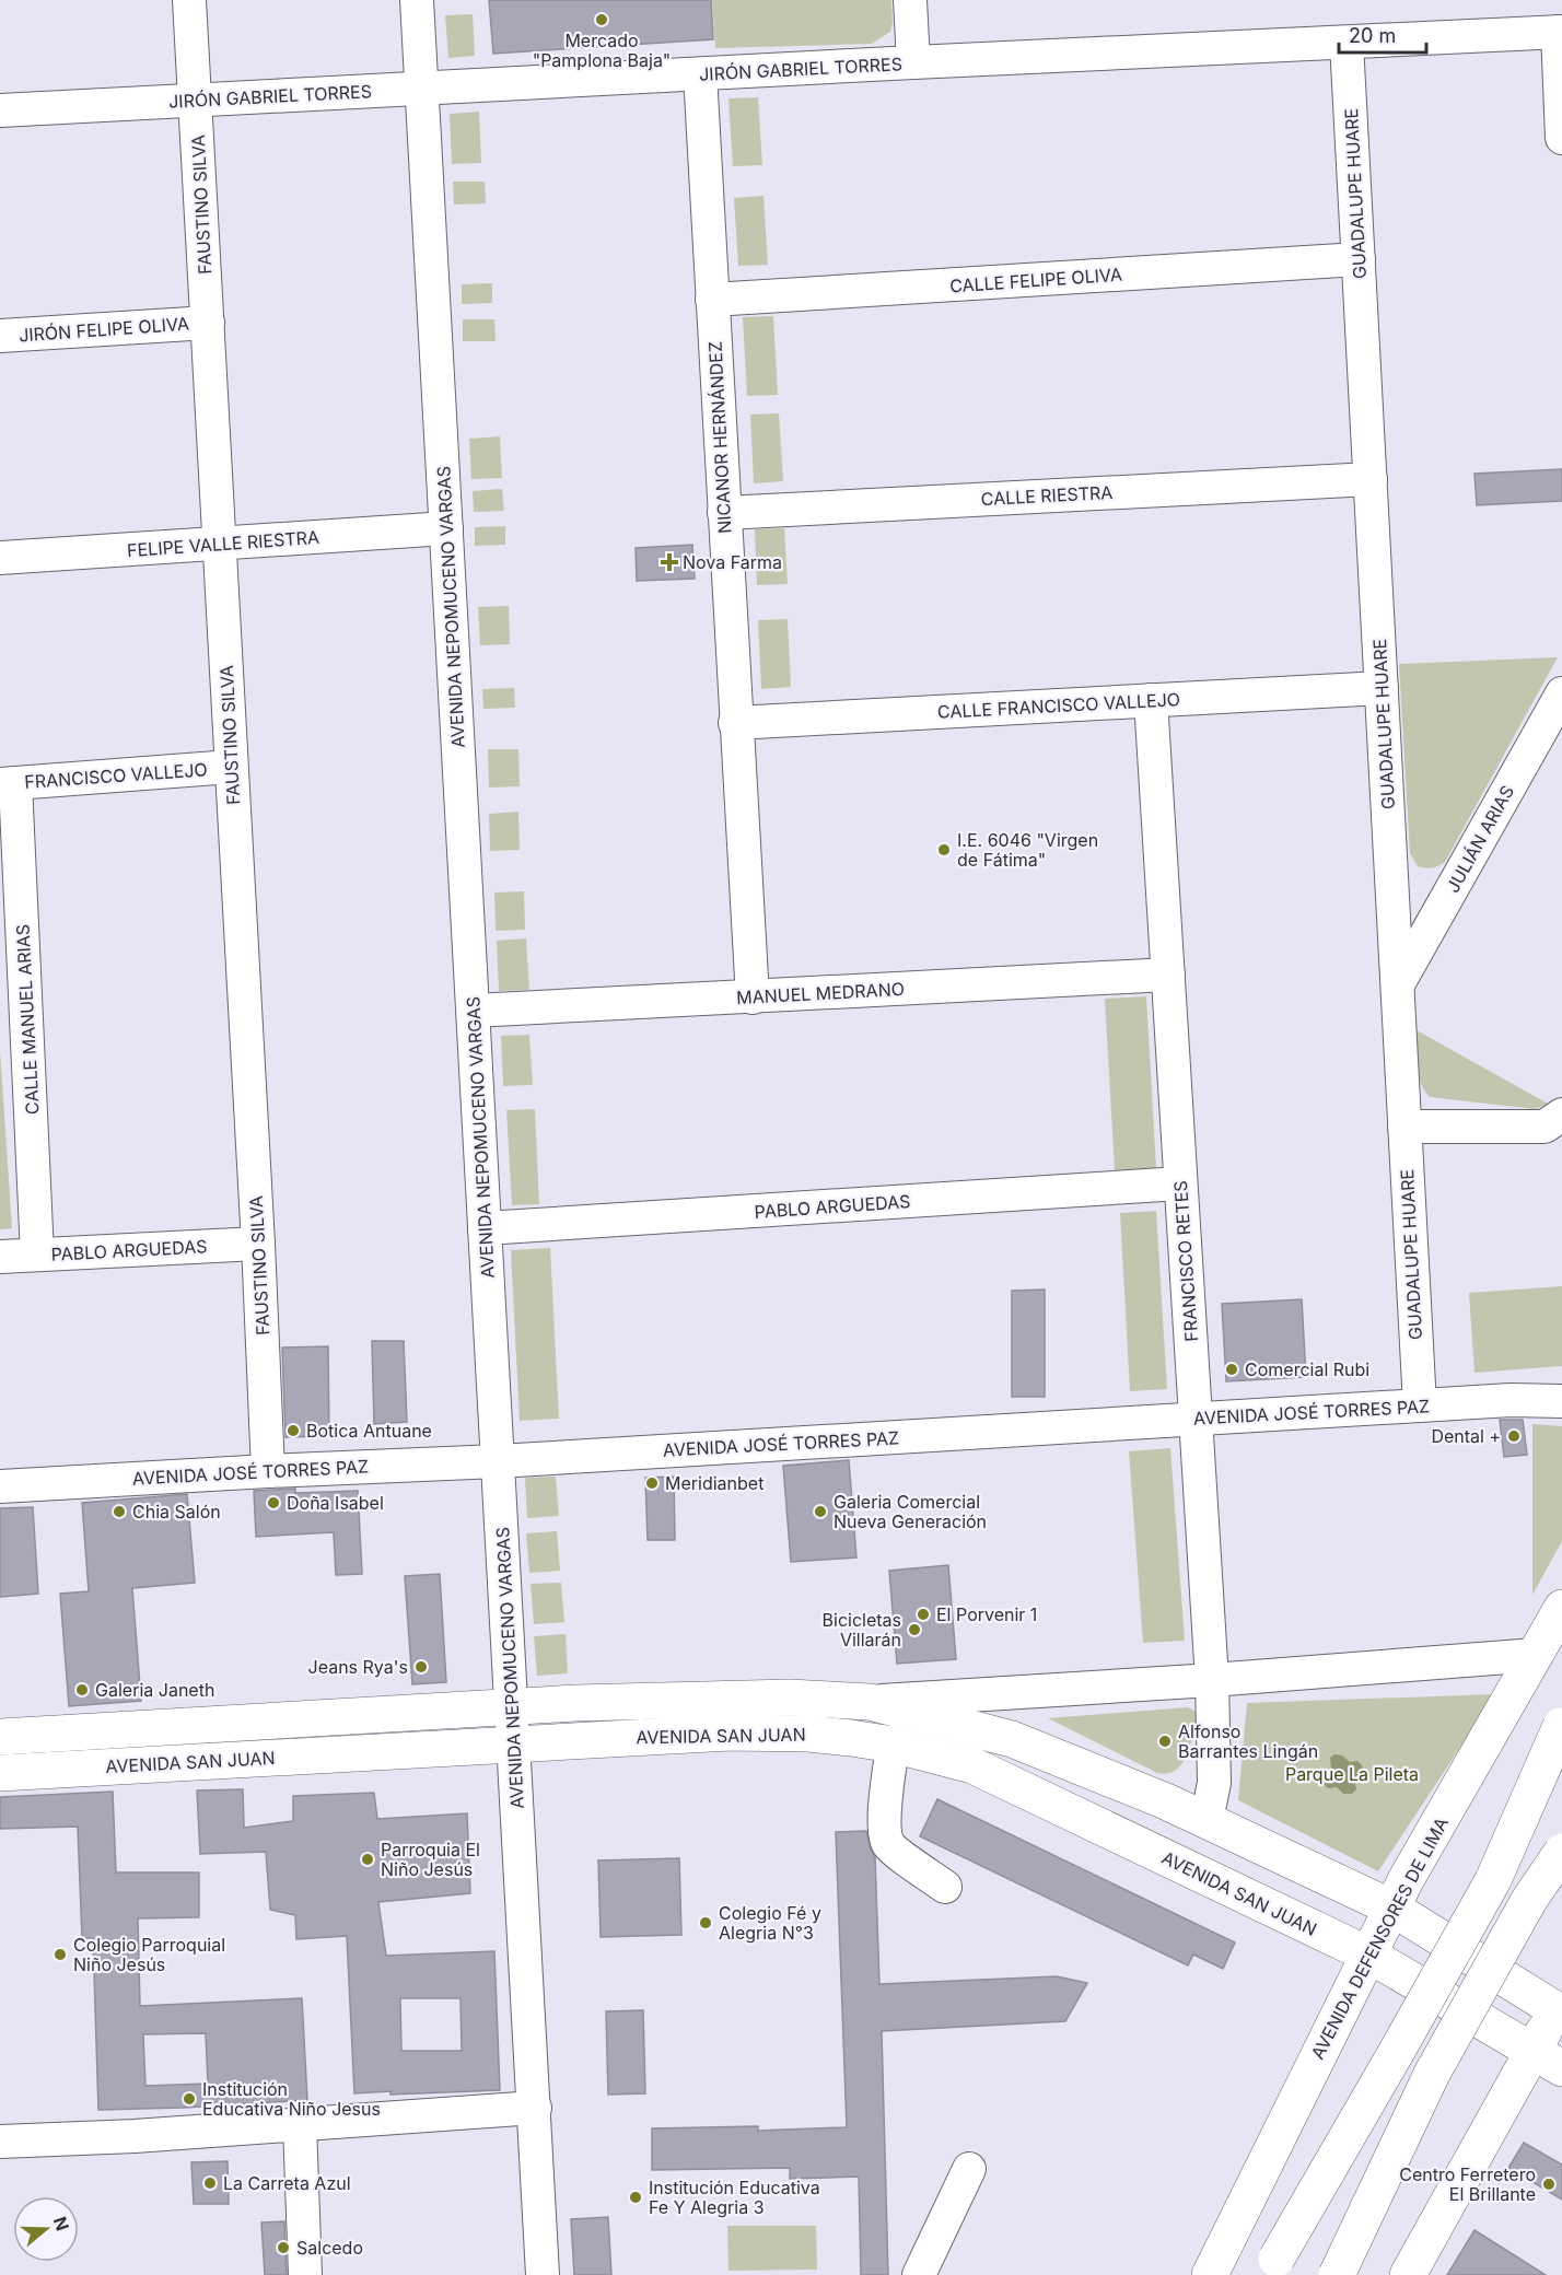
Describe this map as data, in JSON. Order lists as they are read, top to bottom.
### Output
{
  "streets": {
    "main road": ["AVENIDA SAN JUAN", "AVENIDA DEFENSORES DE LIMA"],
    "street": [
      "JIRÓN GABRIEL TORRES",
      "GUADALUPE HUARE",
      "FAUSTINO SILVA",
      "CALLE FELIPE OLIVA",
      "JIRÓN FELIPE OLIVA",
      "NICANOR HERNÁNDEZ",
      "CALLE RIESTRA",
      "FELIPE VALLE RIESTRA",
      "AVENIDA NEPOMUCENO VARGAS",
      "CALLE FRANCISCO VALLEJO",
      "FRANCISCO VALLEJO",
      "JULIÁN ARIAS",
      "MANUEL MEDRANO",
      "CALLE MANUEL ARIAS",
      "PABLO ARGUEDAS",
      "FRANCISCO RETES",
      "AVENIDA JOSÉ TORRES PAZ"
    ]
  },
  "crossings": [
    ["JIRÓN GABRIEL TORRES", "GUADALUPE HUARE"],
    ["JIRÓN GABRIEL TORRES", "FAUSTINO SILVA"],
    ["JIRÓN GABRIEL TORRES", "NICANOR HERNÁNDEZ"],
    ["JIRÓN GABRIEL TORRES", "AVENIDA NEPOMUCENO VARGAS"],
    ["GUADALUPE HUARE", "CALLE FELIPE OLIVA"],
    ["GUADALUPE HUARE", "CALLE RIESTRA"],
    ["GUADALUPE HUARE", "CALLE FRANCISCO VALLEJO"],
    ["GUADALUPE HUARE", "JULIÁN ARIAS"],
    ["GUADALUPE HUARE", "AVENIDA JOSÉ TORRES PAZ"],
    ["FAUSTINO SILVA", "JIRÓN FELIPE OLIVA"],
    ["FAUSTINO SILVA", "FELIPE VALLE RIESTRA"],
    ["FAUSTINO SILVA", "FRANCISCO VALLEJO"],
    ["FAUSTINO SILVA", "PABLO ARGUEDAS"],
    ["FAUSTINO SILVA", "AVENIDA JOSÉ TORRES PAZ"],
    ["CALLE FELIPE OLIVA", "NICANOR HERNÁNDEZ"],
    ["NICANOR HERNÁNDEZ", "CALLE RIESTRA"],
    ["NICANOR HERNÁNDEZ", "CALLE FRANCISCO VALLEJO"],
    ["NICANOR HERNÁNDEZ", "MANUEL MEDRANO"],
    ["FELIPE VALLE RIESTRA", "AVENIDA NEPOMUCENO VARGAS"],
    ["AVENIDA NEPOMUCENO VARGAS", "MANUEL MEDRANO"],
    ["AVENIDA NEPOMUCENO VARGAS", "PABLO ARGUEDAS"],
    ["AVENIDA NEPOMUCENO VARGAS", "AVENIDA JOSÉ TORRES PAZ"],
    ["AVENIDA NEPOMUCENO VARGAS", "AVENIDA SAN JUAN"],
    ["CALLE FRANCISCO VALLEJO", "FRANCISCO RETES"],
    ["FRANCISCO VALLEJO", "CALLE MANUEL ARIAS"],
    ["MANUEL MEDRANO", "FRANCISCO RETES"],
    ["CALLE MANUEL ARIAS", "PABLO ARGUEDAS"],
    ["PABLO ARGUEDAS", "FRANCISCO RETES"],
    ["FRANCISCO RETES", "AVENIDA JOSÉ TORRES PAZ"],
    ["FRANCISCO RETES", "AVENIDA SAN JUAN"],
    ["AVENIDA SAN JUAN", "AVENIDA DEFENSORES DE LIMA"]
  ],
  "parks": ["Parque La Pileta"],
  "places": {
    "other": [
      "Mercado \"Pamplona Baja\"",
      "I.E. 6046 \"Virgen de Fátima\"",
      "Comercial Rubi",
      "Botica Antuane",
      "Dental +",
      "Meridianbet",
      "Doña Isabel",
      "Chia Salón",
      "Galeria Comercial Nueva Generación",
      "El Porvenir 1",
      "Bicicletas Villarán",
      "Jeans Rya's",
      "Galeria Janeth",
      "Alfonso Barrantes Lingán",
      "Parroquia El Niño Jesús",
      "Colegio Fé y Alegria N°3",
      "Colegio Parroquial Niño Jesús",
      "Institución Educativa Niño Jesus",
      "La Carreta Azul",
      "Centro Ferretero El Brillante",
      "Institución Educativa Fe Y Alegria 3",
      "Salcedo"
    ],
    "health": ["Nova Farma"]
  },
  "scale_bar": "20 m",
  "north": "right"
}
